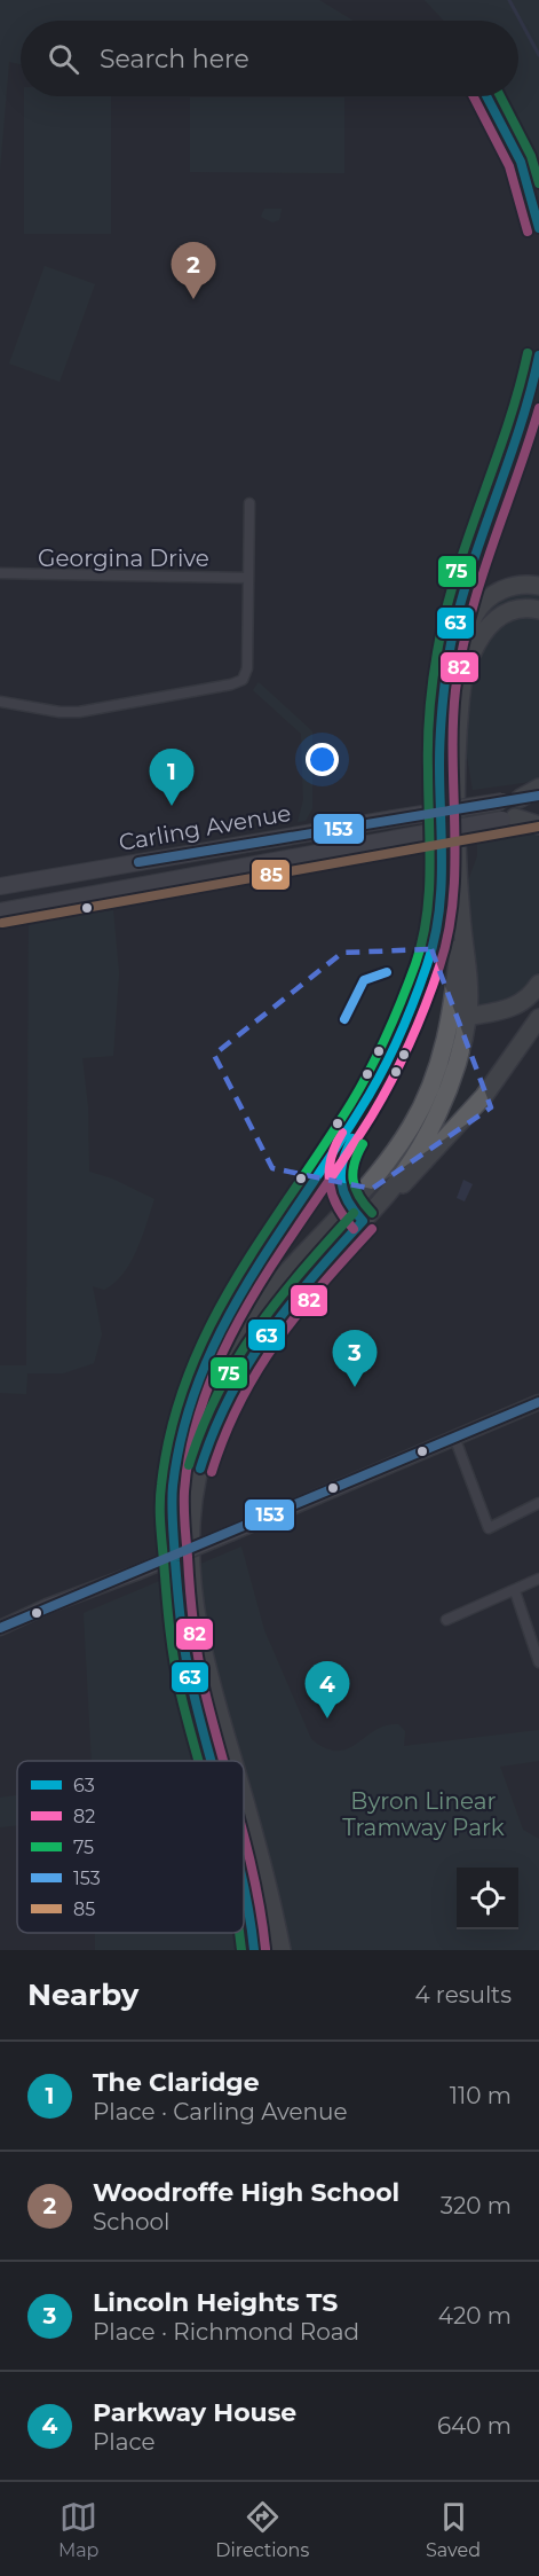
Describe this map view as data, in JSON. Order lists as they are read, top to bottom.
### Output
{
  "streets": {
    "main road": ["Carling Avenue"],
    "street": ["Georgina Drive"]
  },
  "parks": ["Byron Linear Tramway Park"],
  "lines": [
    "transit line 63",
    "transit line 82",
    "transit line 75",
    "transit line 153",
    "transit line 85"
  ],
  "legend": [
    "63",
    "82",
    "75",
    "153",
    "85"
  ],
  "page": {
    "search": "Search here",
    "pins": [
      "2",
      "1",
      "3",
      "4"
    ],
    "heading": ["Nearby", "4 results"],
    "list": [
      {
        "mark": "1",
        "name": "The Claridge",
        "note": "Place · Carling Avenue",
        "value": "110 m"
      },
      {
        "mark": "2",
        "name": "Woodroffe High School",
        "note": "School",
        "value": "320 m"
      },
      {
        "mark": "3",
        "name": "Lincoln Heights TS",
        "note": "Place · Richmond Road",
        "value": "420 m"
      },
      {
        "mark": "4",
        "name": "Parkway House",
        "note": "Place",
        "value": "640 m"
      }
    ],
    "nav": ["Map", "Directions", "Saved"]
  }
}
